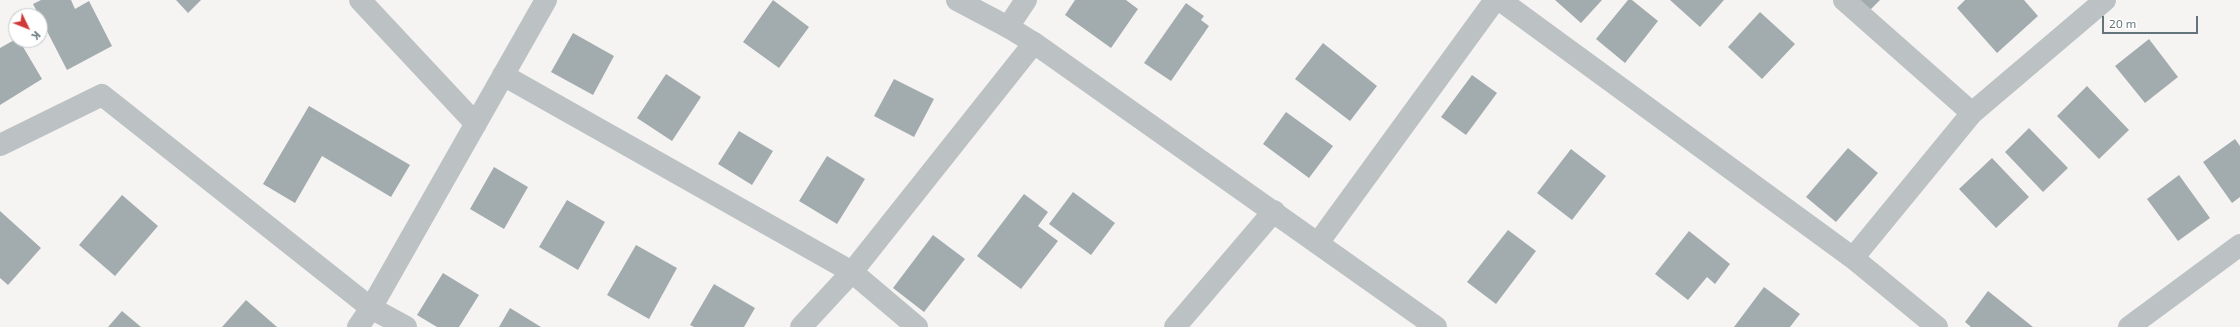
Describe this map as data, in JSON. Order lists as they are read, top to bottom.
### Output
{
  "scale_bar": "20 m",
  "north": "bottom right"
}
